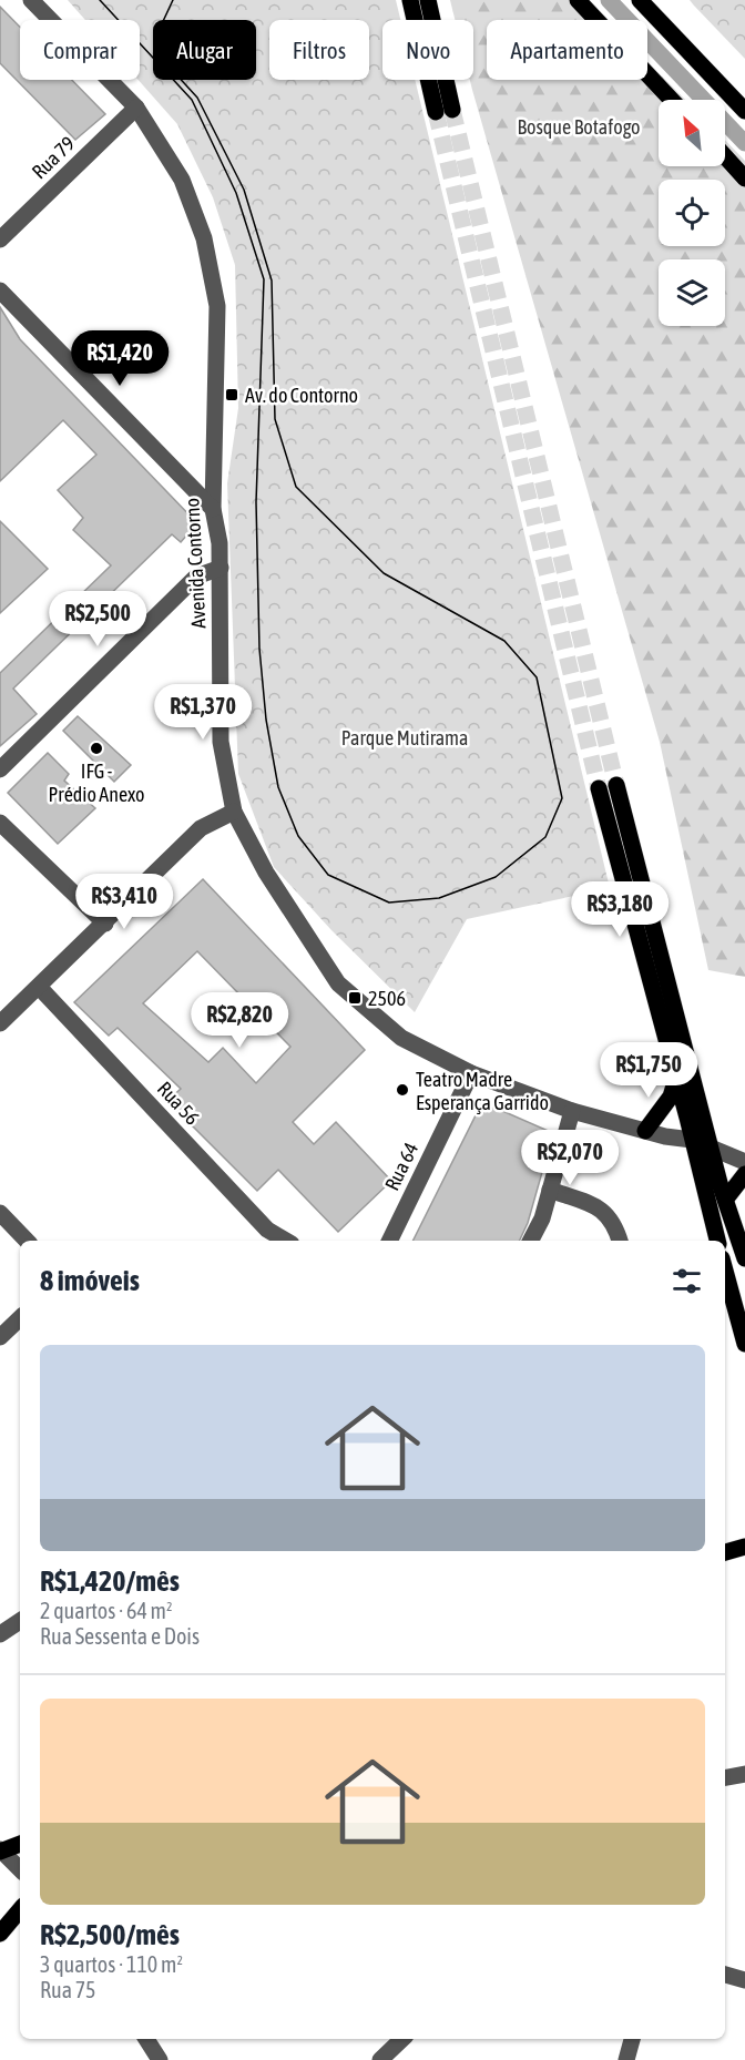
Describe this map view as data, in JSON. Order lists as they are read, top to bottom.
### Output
{
  "streets": {
    "street": [
      "Rua 79",
      "Avenida Contorno",
      "Rua 56",
      "Rua 64"
    ]
  },
  "crossings": [
    ["Rua 79", "Avenida Contorno"],
    ["Avenida Contorno", "Rua 64"]
  ],
  "parks": ["Bosque Botafogo", "Parque Mutirama"],
  "places": {
    "transit": ["Av. do Contorno", "2506"],
    "other": ["IFG - Prédio Anexo", "Teatro Madre Esperança Garrido"]
  },
  "north": "top left",
  "page": {
    "chip": [
      "Comprar",
      "Alugar",
      "Filtros",
      "Novo",
      "Apartamento"
    ],
    "price": [
      "R$1,420",
      "R$2,500",
      "R$1,370",
      "R$3,410",
      "R$3,180",
      "R$2,820",
      "R$1,750",
      "R$2,070"
    ],
    "heading": "8 imóveis",
    "list": [
      {
        "name": "R$1,420/mês",
        "note": "2 quartos · 64 m² · Rua Sessenta e Dois"
      },
      {
        "name": "R$2,500/mês",
        "note": "3 quartos · 110 m² · Rua 75"
      }
    ]
  }
}
